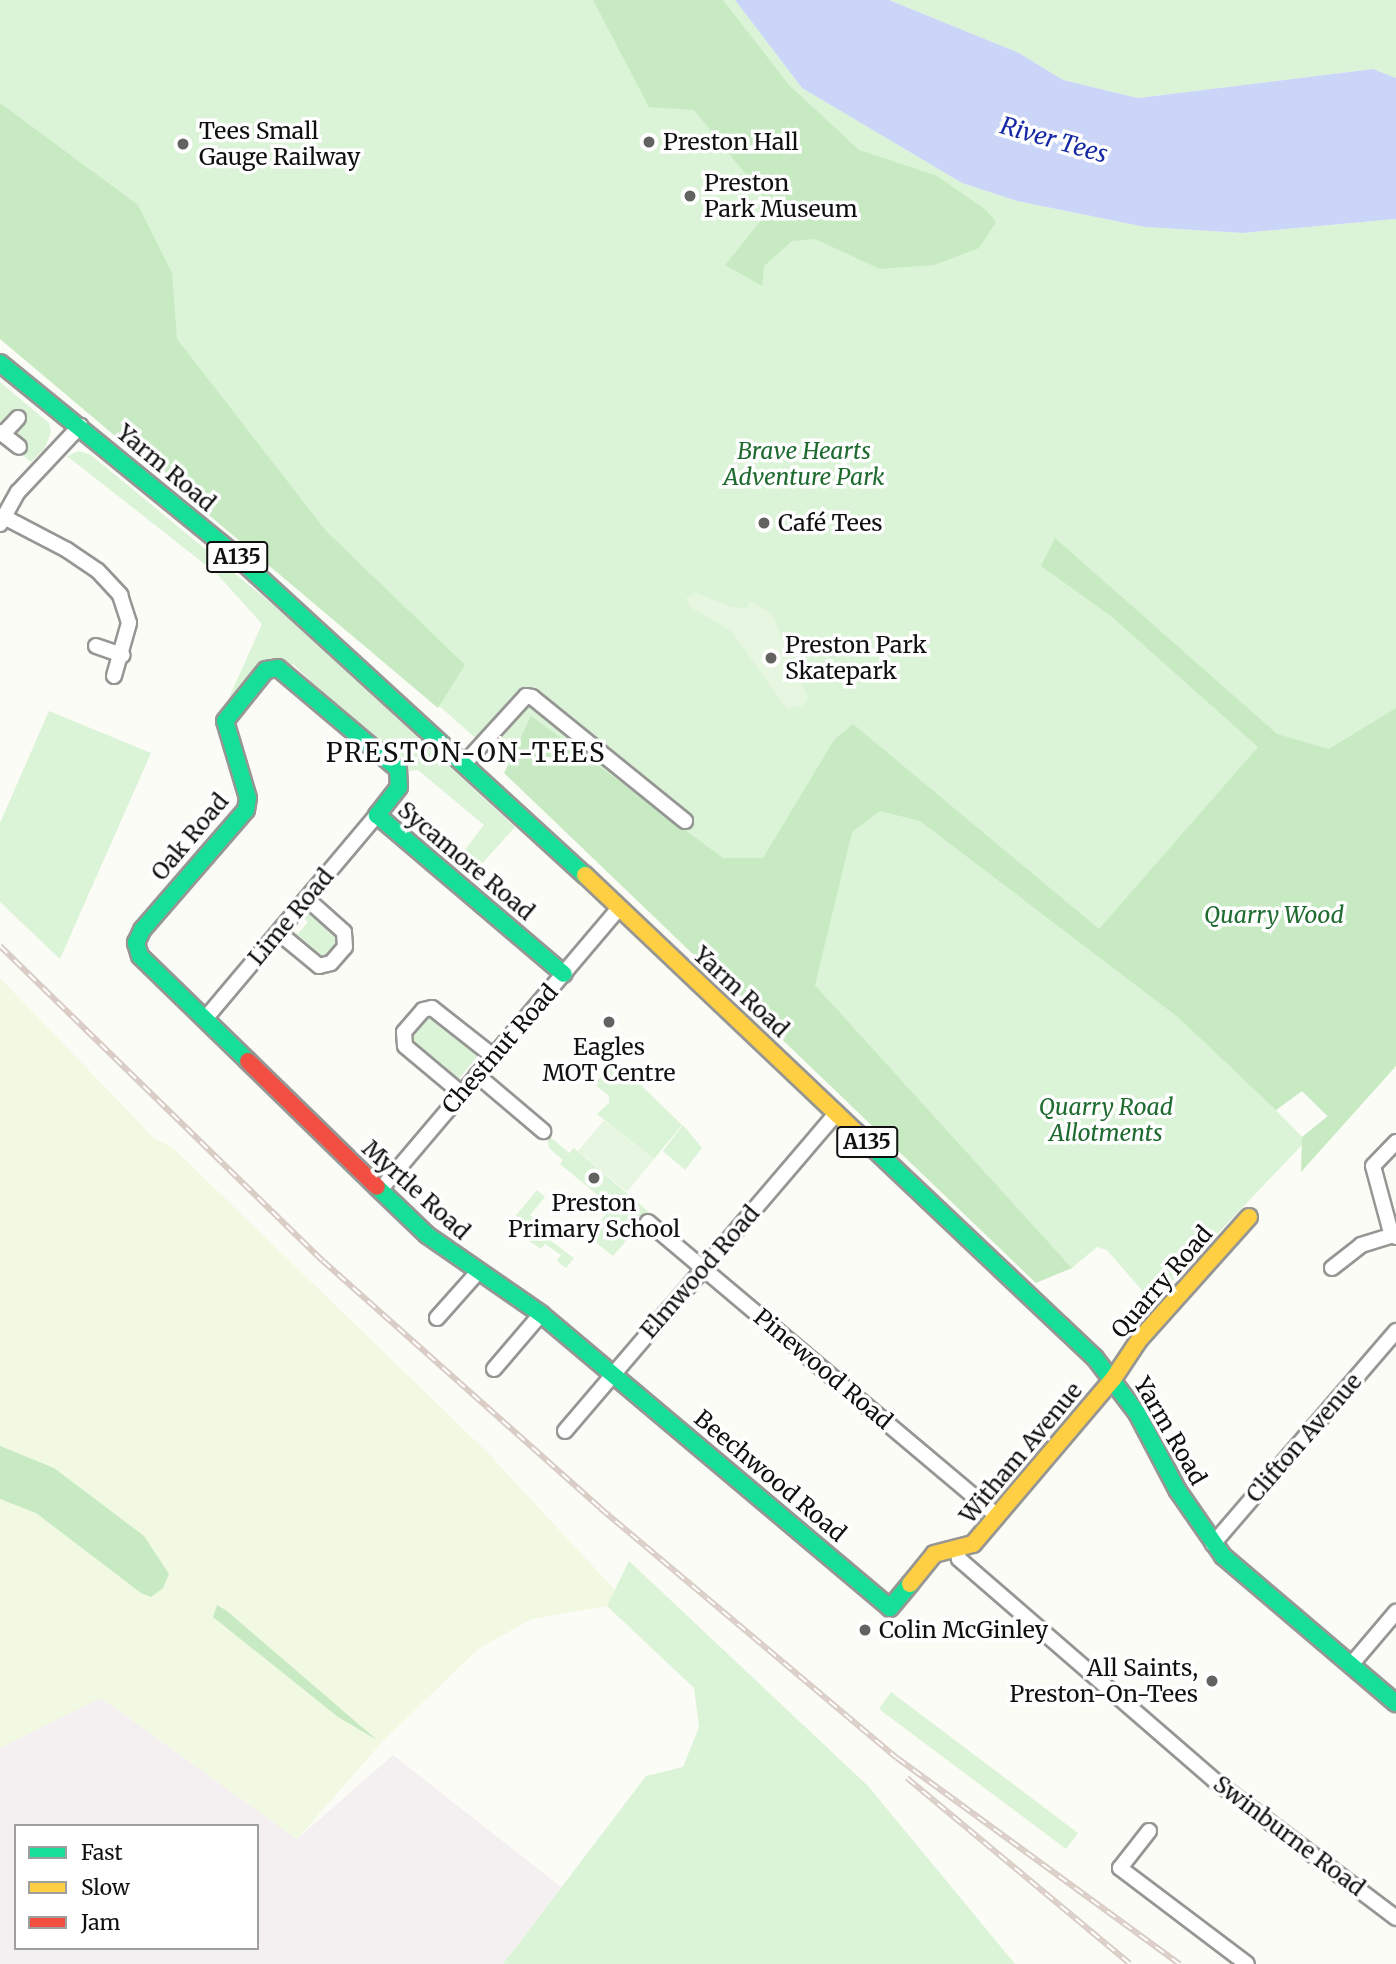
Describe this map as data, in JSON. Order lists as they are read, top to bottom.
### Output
{
  "streets": {
    "street": [
      "Yarm Road",
      "A135",
      "Oak Road",
      "Sycamore Road",
      "Lime Road",
      "Chestnut Road",
      "Myrtle Road",
      "Elmwood Road",
      "Quarry Road",
      "Pinewood Road",
      "Clifton Avenue",
      "Witham Avenue",
      "Beechwood Road",
      "Swinburne Road"
    ]
  },
  "crossings": [
    ["Yarm Road", "Chestnut Road"],
    ["Yarm Road", "Elmwood Road"],
    ["Yarm Road", "Quarry Road"],
    ["Yarm Road", "Clifton Avenue"],
    ["Yarm Road", "Witham Avenue"],
    ["Oak Road", "Sycamore Road"],
    ["Oak Road", "Lime Road"],
    ["Oak Road", "Myrtle Road"],
    ["Sycamore Road", "Lime Road"],
    ["Sycamore Road", "Chestnut Road"],
    ["Lime Road", "Myrtle Road"],
    ["Chestnut Road", "Myrtle Road"],
    ["Myrtle Road", "Elmwood Road"],
    ["Myrtle Road", "Beechwood Road"],
    ["Elmwood Road", "Pinewood Road"],
    ["Elmwood Road", "Beechwood Road"],
    ["Quarry Road", "Witham Avenue"],
    ["Pinewood Road", "Witham Avenue"],
    ["Witham Avenue", "Beechwood Road"],
    ["Witham Avenue", "Swinburne Road"]
  ],
  "districts": ["PRESTON-ON-TEES"],
  "water": ["River Tees"],
  "parks": ["Brave Hearts Adventure Park", "Quarry Wood", "Quarry Road Allotments"],
  "places": [
    "Preston Hall",
    "Tees Small Gauge Railway",
    "Preston Park Museum",
    "Café Tees",
    "Preston Park Skatepark",
    "Eagles MOT Centre",
    "Preston Primary School",
    "Colin McGinley",
    "All Saints, Preston-On-Tees"
  ],
  "legend": ["Fast", "Slow", "Jam"]
}
